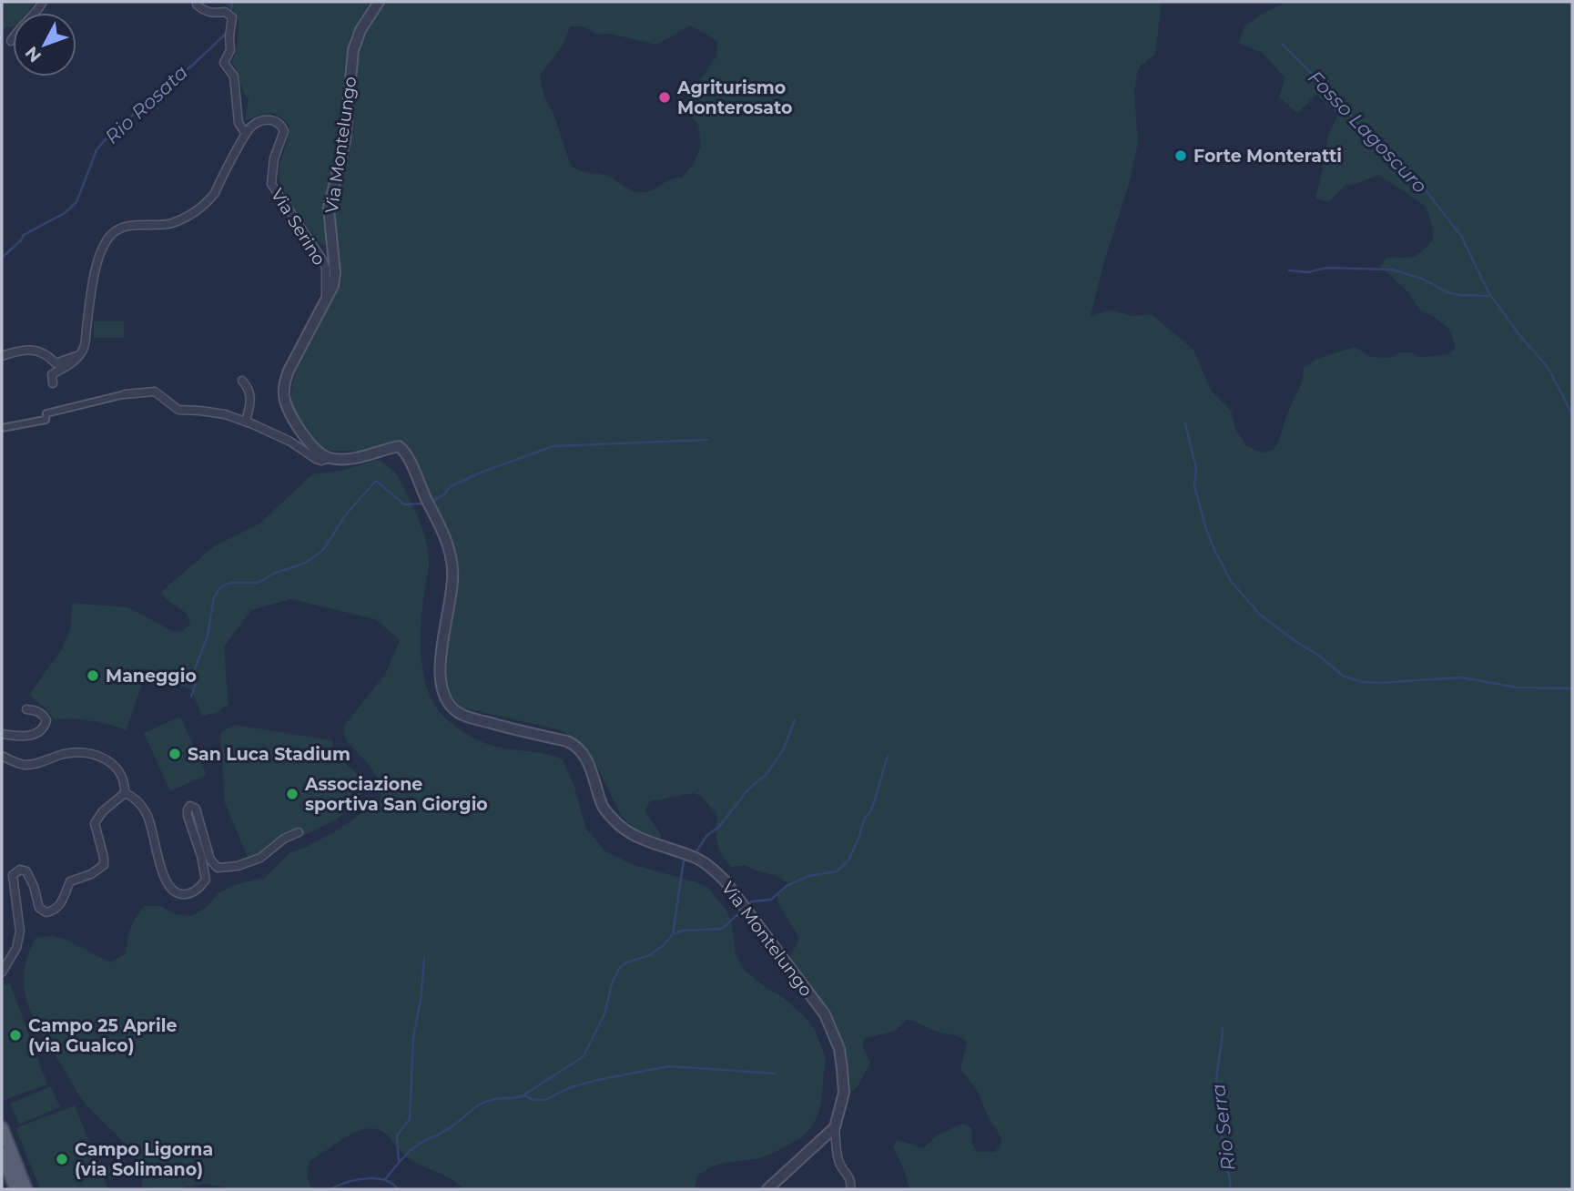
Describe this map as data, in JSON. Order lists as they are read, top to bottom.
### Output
{
  "streets": {
    "street": ["Via Montelungo", "Via Serino"]
  },
  "crossings": [
    ["Via Montelungo", "Via Serino"]
  ],
  "water": ["Rio Rosata", "Fosso Lagoscuro", "Rio Serra"],
  "places": [
    "Agriturismo Monterosato",
    "Forte Monteratti",
    "Maneggio",
    "San Luca Stadium",
    "Associazione sportiva San Giorgio",
    "Campo 25 Aprile (via Gualco)",
    "Campo Ligorna (via Solimano)"
  ],
  "north": "bottom left"
}
